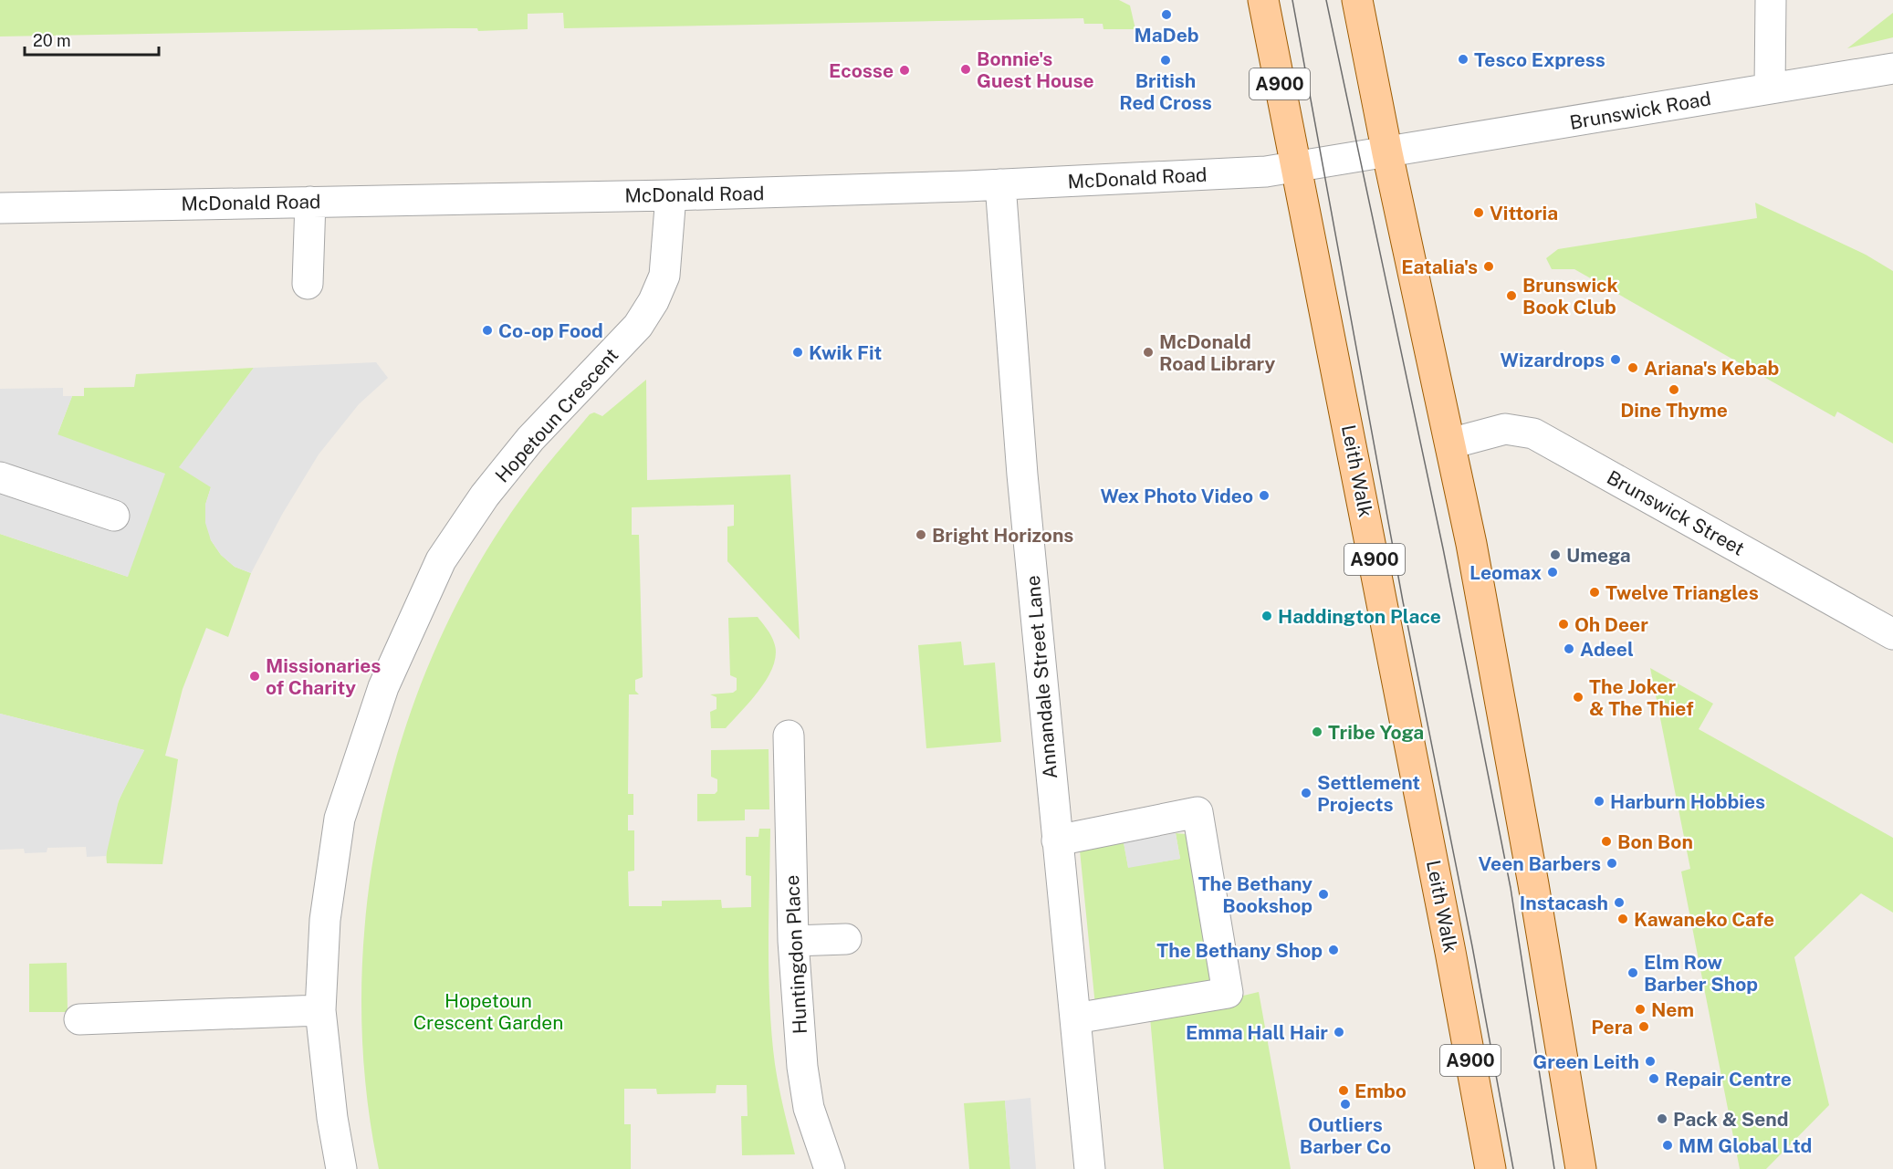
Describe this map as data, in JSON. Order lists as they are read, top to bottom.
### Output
{
  "streets": {
    "main road": ["A900", "Leith Walk"],
    "street": [
      "Brunswick Road",
      "McDonald Road",
      "Hopetoun Crescent",
      "Brunswick Street",
      "Annandale Street Lane",
      "Huntingdon Place"
    ]
  },
  "crossings": [
    ["Brunswick Road", "McDonald Road"],
    ["McDonald Road", "Hopetoun Crescent"],
    ["McDonald Road", "Leith Walk"],
    ["McDonald Road", "Annandale Street Lane"]
  ],
  "parks": ["Hopetoun Crescent Garden"],
  "places": [
    "MaDeb",
    "Tesco Express",
    "British Red Cross",
    "Bonnie's Guest House",
    "Ecosse",
    "Vittoria",
    "Eatalia's",
    "Brunswick Book Club",
    "Co-op Food",
    "Kwik Fit",
    "McDonald Road Library",
    "Wizardrops",
    "Ariana's Kebab",
    "Dine Thyme",
    "Wex Photo Video",
    "Bright Horizons",
    "Umega",
    "Leomax",
    "Twelve Triangles",
    "Haddington Place",
    "Oh Deer",
    "Adeel",
    "Missionaries of Charity",
    "The Joker & The Thief",
    "Tribe Yoga",
    "Settlement Projects",
    "Harburn Hobbies",
    "Bon Bon",
    "Veen Barbers",
    "The Bethany Bookshop",
    "Instacash",
    "Kawaneko Cafe",
    "The Bethany Shop",
    "Elm Row Barber Shop",
    "Nem",
    "Pera",
    "Emma Hall Hair",
    "Green Leith",
    "Repair Centre",
    "Embo",
    "Outliers Barber Co",
    "Pack & Send",
    "MM Global Ltd"
  ],
  "scale_bar": "20 m"
}
